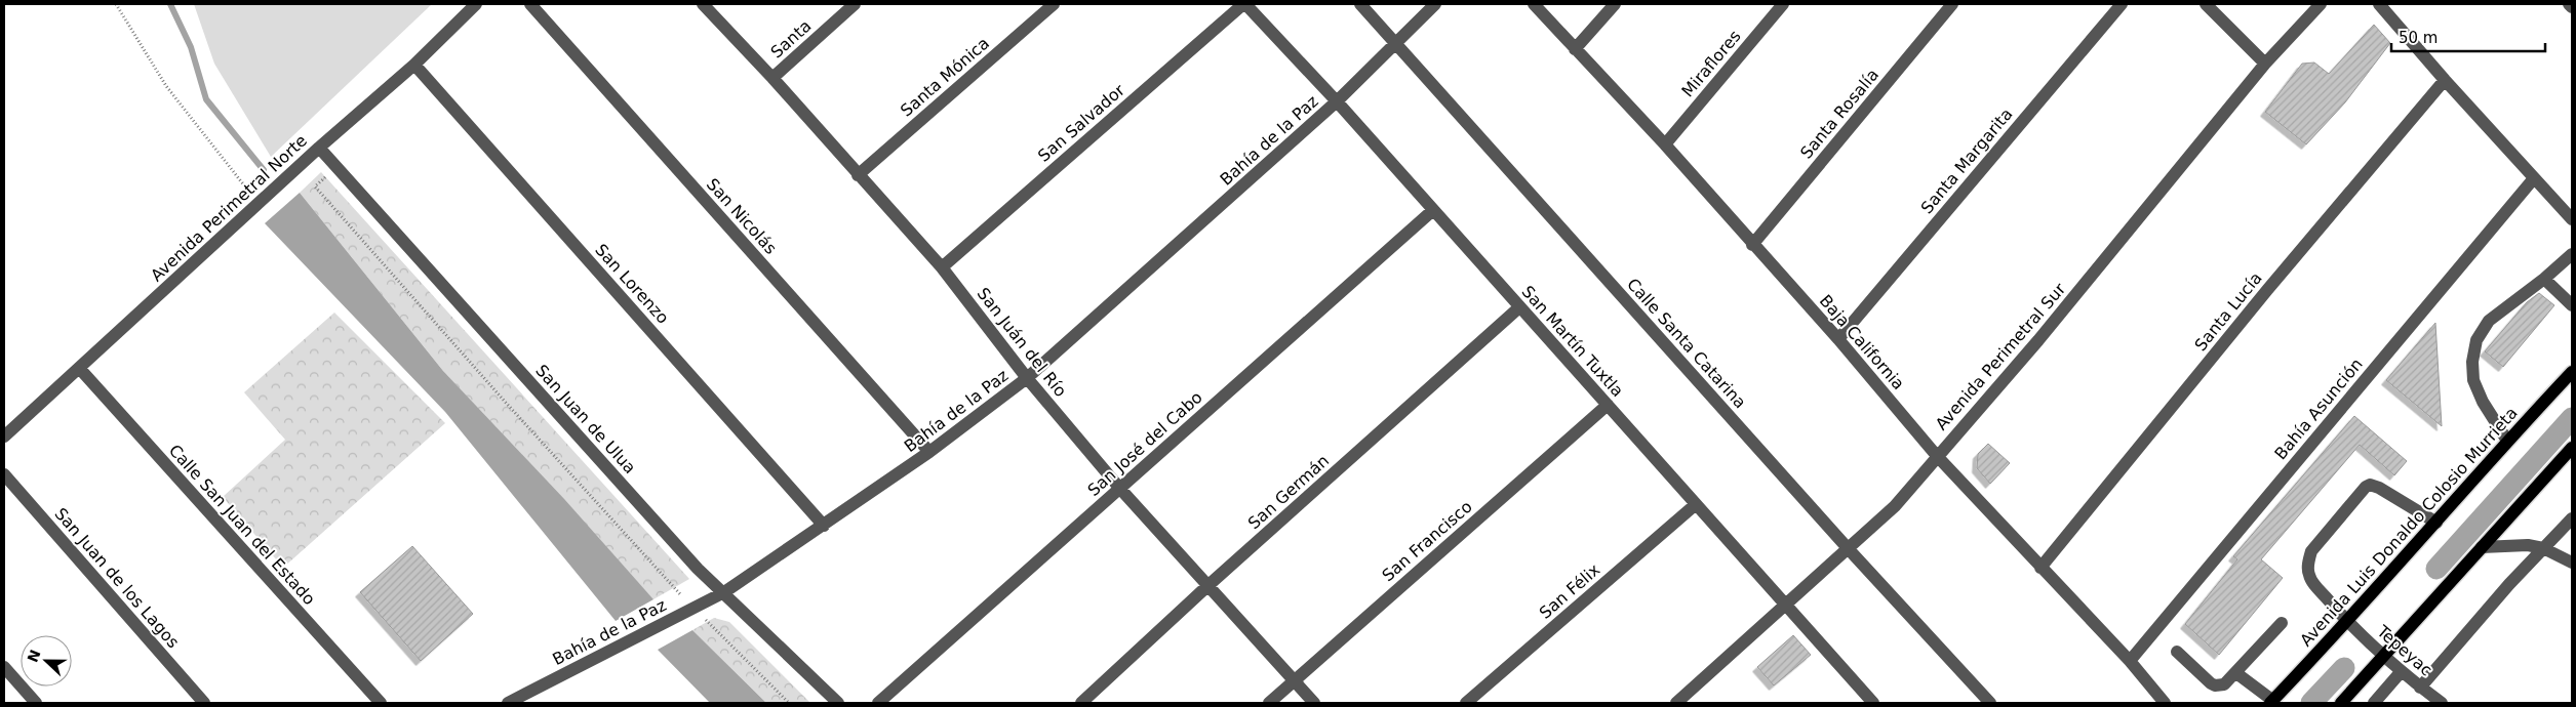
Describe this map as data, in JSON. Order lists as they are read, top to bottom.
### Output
{
  "streets": {
    "main road": ["Avenida Luis Donaldo Colosio Murrieta"],
    "street": [
      "Santa",
      "Miraflores",
      "Santa Mónica",
      "Santa Rosalía",
      "San Salvador",
      "Bahía de la Paz",
      "Santa Margarita",
      "Avenida Perimetral Norte",
      "San Nicolás",
      "San Lorenzo",
      "Santa Lucía",
      "San Martín Tuxtla",
      "San Juán del Río",
      "Baja California",
      "Calle Santa Catarina",
      "Avenida Perimetral Sur",
      "Bahía Asunción",
      "San Juan de Ulua",
      "San José del Cabo",
      "San Germán",
      "Calle San Juan del Estado",
      "San Francisco",
      "San Juan de los Lagos",
      "San Félix",
      "Tepeyac"
    ]
  },
  "crossings": [
    ["Santa", "San Juán del Río"],
    ["Miraflores", "Baja California"],
    ["Santa Mónica", "San Juán del Río"],
    ["Santa Rosalía", "Baja California"],
    ["San Salvador", "San Martín Tuxtla"],
    ["San Salvador", "San Juán del Río"],
    ["Bahía de la Paz", "San Nicolás"],
    ["Bahía de la Paz", "San Lorenzo"],
    ["Bahía de la Paz", "San Martín Tuxtla"],
    ["Bahía de la Paz", "San Juán del Río"],
    ["Bahía de la Paz", "Calle Santa Catarina"],
    ["Bahía de la Paz", "San Juan de Ulua"],
    ["Santa Margarita", "Baja California"],
    ["Avenida Perimetral Norte", "San Lorenzo"],
    ["Avenida Perimetral Norte", "San Juan de Ulua"],
    ["Avenida Perimetral Norte", "Calle San Juan del Estado"],
    ["Santa Lucía", "Baja California"],
    ["San Martín Tuxtla", "Avenida Perimetral Sur"],
    ["San Martín Tuxtla", "San José del Cabo"],
    ["San Martín Tuxtla", "San Germán"],
    ["San Martín Tuxtla", "San Francisco"],
    ["San Martín Tuxtla", "San Félix"],
    ["San Juán del Río", "San José del Cabo"],
    ["San Juán del Río", "San Germán"],
    ["San Juán del Río", "San Francisco"],
    ["Baja California", "Avenida Perimetral Sur"],
    ["Baja California", "Bahía Asunción"],
    ["Calle Santa Catarina", "Avenida Perimetral Sur"],
    ["Avenida Luis Donaldo Colosio Murrieta", "Tepeyac"]
  ],
  "scale_bar": "50 m",
  "north": "left"
}
